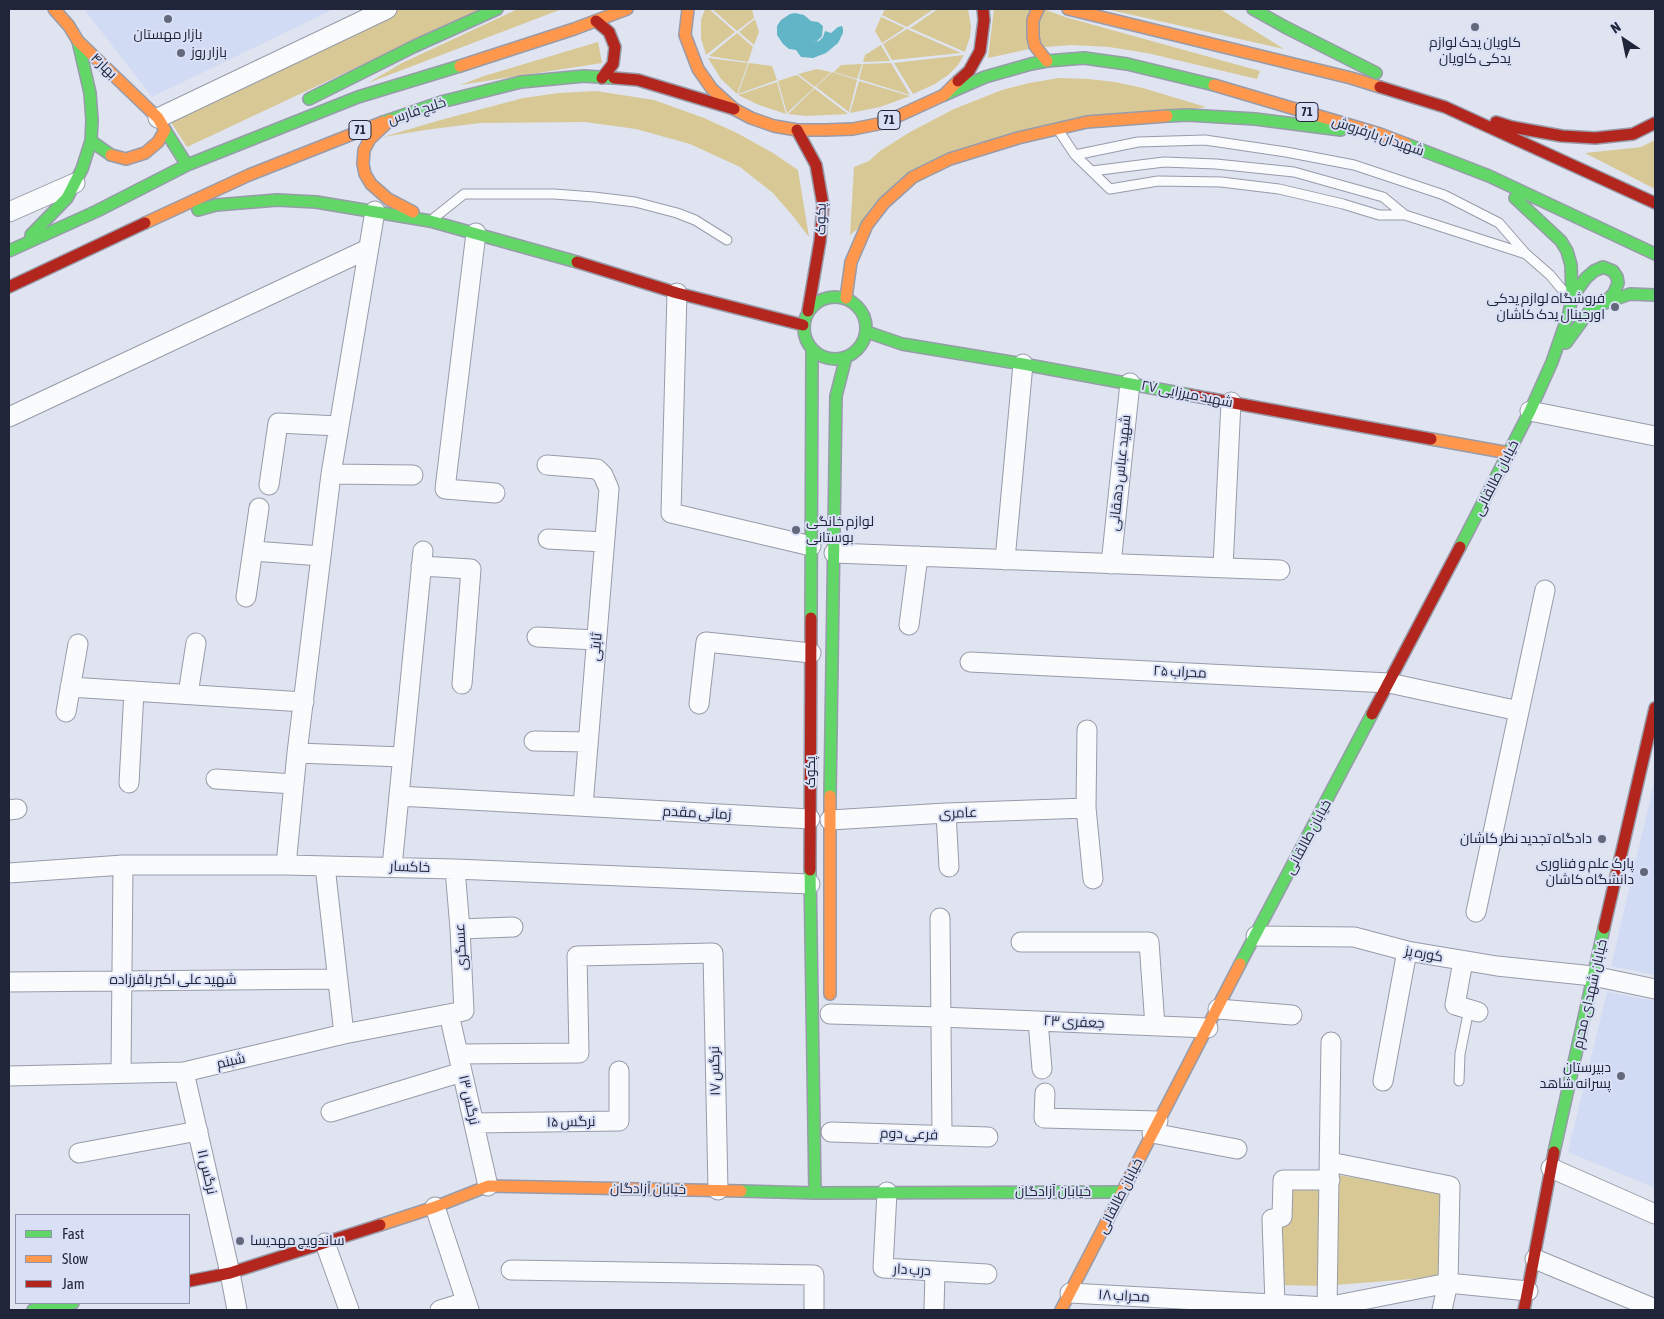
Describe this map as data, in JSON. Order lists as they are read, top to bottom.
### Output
{
  "streets": {
    "main road": [
      "بهار۴",
      "خلیج فارس",
      "71",
      "شهیدان بارفروش",
      "پکوک",
      "شهید میرزایی ۲۷",
      "خیابان طالقانی",
      "خیابان شهدای محرم",
      "خیابان آزادگان"
    ],
    "street": [
      "شهید عباس دهقانی",
      "ثابتی",
      "محراب ۲۵",
      "زمانی مقدم",
      "عامری",
      "خاکسار",
      "عسگری",
      "کوره پز",
      "شهید علی اکبر باقرزاده",
      "جعفری ۲۳",
      "شبنم",
      "نرگس ۱۷",
      "نرگس ۱۳",
      "نرگس ۱۵",
      "فرعی دوم",
      "نرگس ۱۱",
      "درب دار",
      "محراب ۱۸"
    ]
  },
  "crossings": [
    ["بهار۴", "71"],
    ["خلیج فارس", "71"],
    ["71", "شهیدان بارفروش"],
    ["71", "پکوک"],
    ["پکوک", "شهید میرزایی ۲۷"],
    ["پکوک", "زمانی مقدم"],
    ["پکوک", "عامری"],
    ["پکوک", "خاکسار"],
    ["پکوک", "جعفری ۲۳"],
    ["پکوک", "خیابان آزادگان"],
    ["شهید میرزایی ۲۷", "شهید عباس دهقانی"],
    ["شهید میرزایی ۲۷", "خیابان طالقانی"],
    ["خیابان طالقانی", "محراب ۲۵"],
    ["خیابان طالقانی", "کوره پز"],
    ["خیابان طالقانی", "جعفری ۲۳"],
    ["خیابان طالقانی", "خیابان آزادگان"],
    ["خیابان طالقانی", "محراب ۱۸"],
    ["ثابتی", "زمانی مقدم"],
    ["خاکسار", "عسگری"],
    ["عسگری", "شبنم"],
    ["عسگری", "نرگس ۱۳"],
    ["کوره پز", "خیابان شهدای محرم"],
    ["خیابان شهدای محرم", "محراب ۱۸"],
    ["شبنم", "نرگس ۱۳"],
    ["شبنم", "نرگس ۱۱"],
    ["نرگس ۱۷", "نرگس ۱۳"],
    ["نرگس ۱۷", "خیابان آزادگان"],
    ["نرگس ۱۳", "نرگس ۱۵"],
    ["نرگس ۱۳", "خیابان آزادگان"],
    ["نرگس ۱۱", "خیابان آزادگان"],
    ["خیابان آزادگان", "درب دار"]
  ],
  "places": [
    "بازار مهستان",
    "کاویان یدک لوازم یدکی کاویان",
    "بازار روز",
    "فروشگاه لوازم یدکی اورجینال یدک کاشان",
    "لوازم خانگی بوستانی",
    "دادگاه تجدید نظر کاشان",
    "پارک علم و فناوری دانشگاه کاشان",
    "دبیرستان پسرانه شاهد",
    "ساندویچ مهدیسا"
  ],
  "legend": ["Fast", "Slow", "Jam"],
  "north": "top left"
}
